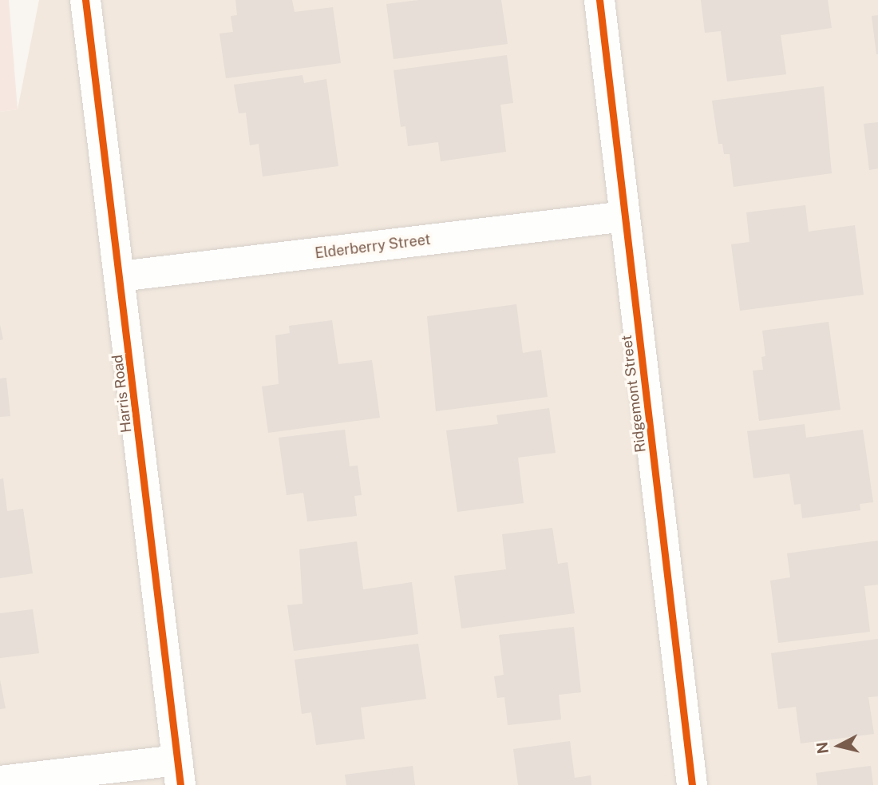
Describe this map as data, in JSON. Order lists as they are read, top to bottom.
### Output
{
  "streets": {
    "street": ["Elderberry Street", "Harris Road", "Ridgemont Street"]
  },
  "crossings": [
    ["Elderberry Street", "Harris Road"],
    ["Elderberry Street", "Ridgemont Street"]
  ],
  "north": "left"
}
